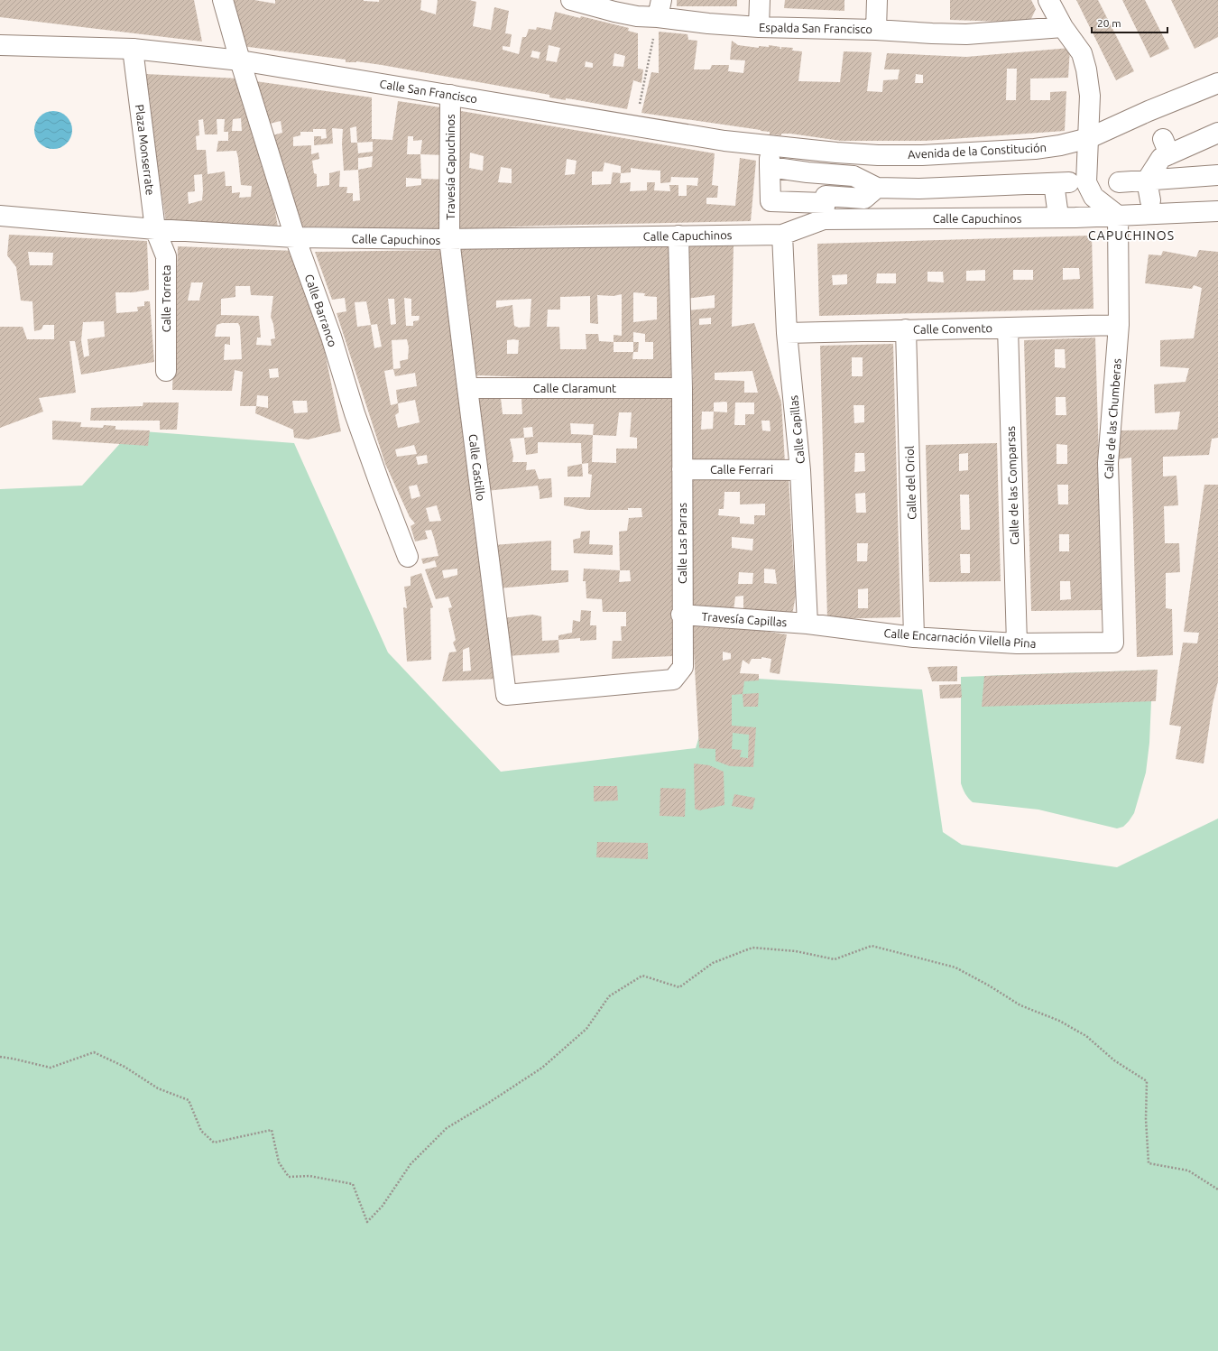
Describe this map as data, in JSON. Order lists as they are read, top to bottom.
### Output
{
  "streets": {
    "street": [
      "Espalda San Francisco",
      "Calle San Francisco",
      "Plaza Monserrate",
      "Avenida de la Constitución",
      "Travesía Capuchinos",
      "Calle Capuchinos",
      "Calle Torreta",
      "Calle Barranco",
      "Calle Convento",
      "Calle Claramunt",
      "Calle de las Chumberas",
      "Calle Capillas",
      "Calle Castillo",
      "Calle Ferrari",
      "Calle del Oriol",
      "Calle de las Comparsas",
      "Calle Las Parras",
      "Travesía Capillas",
      "Calle Encarnación Vilella Pina"
    ]
  },
  "crossings": [
    ["Calle San Francisco", "Plaza Monserrate"],
    ["Calle San Francisco", "Avenida de la Constitución"],
    ["Calle San Francisco", "Travesía Capuchinos"],
    ["Calle San Francisco", "Calle Barranco"],
    ["Plaza Monserrate", "Calle Capuchinos"],
    ["Plaza Monserrate", "Calle Torreta"],
    ["Travesía Capuchinos", "Calle Capuchinos"],
    ["Travesía Capuchinos", "Calle Castillo"],
    ["Calle Capuchinos", "Calle Torreta"],
    ["Calle Capuchinos", "Calle Barranco"],
    ["Calle Capuchinos", "Calle de las Chumberas"],
    ["Calle Capuchinos", "Calle Capillas"],
    ["Calle Capuchinos", "Calle Castillo"],
    ["Calle Capuchinos", "Calle Las Parras"],
    ["Calle Convento", "Calle de las Chumberas"],
    ["Calle Convento", "Calle Capillas"],
    ["Calle Convento", "Calle del Oriol"],
    ["Calle Convento", "Calle de las Comparsas"],
    ["Calle Claramunt", "Calle Castillo"],
    ["Calle Claramunt", "Calle Las Parras"],
    ["Calle de las Chumberas", "Calle Encarnación Vilella Pina"],
    ["Calle Capillas", "Calle Ferrari"],
    ["Calle Capillas", "Travesía Capillas"],
    ["Calle Capillas", "Calle Encarnación Vilella Pina"],
    ["Calle Castillo", "Calle Las Parras"],
    ["Calle Ferrari", "Calle Las Parras"],
    ["Calle del Oriol", "Calle Encarnación Vilella Pina"],
    ["Calle de las Comparsas", "Calle Encarnación Vilella Pina"],
    ["Calle Las Parras", "Travesía Capillas"],
    ["Travesía Capillas", "Calle Encarnación Vilella Pina"]
  ],
  "districts": ["CAPUCHINOS"],
  "scale_bar": "20 m"
}
